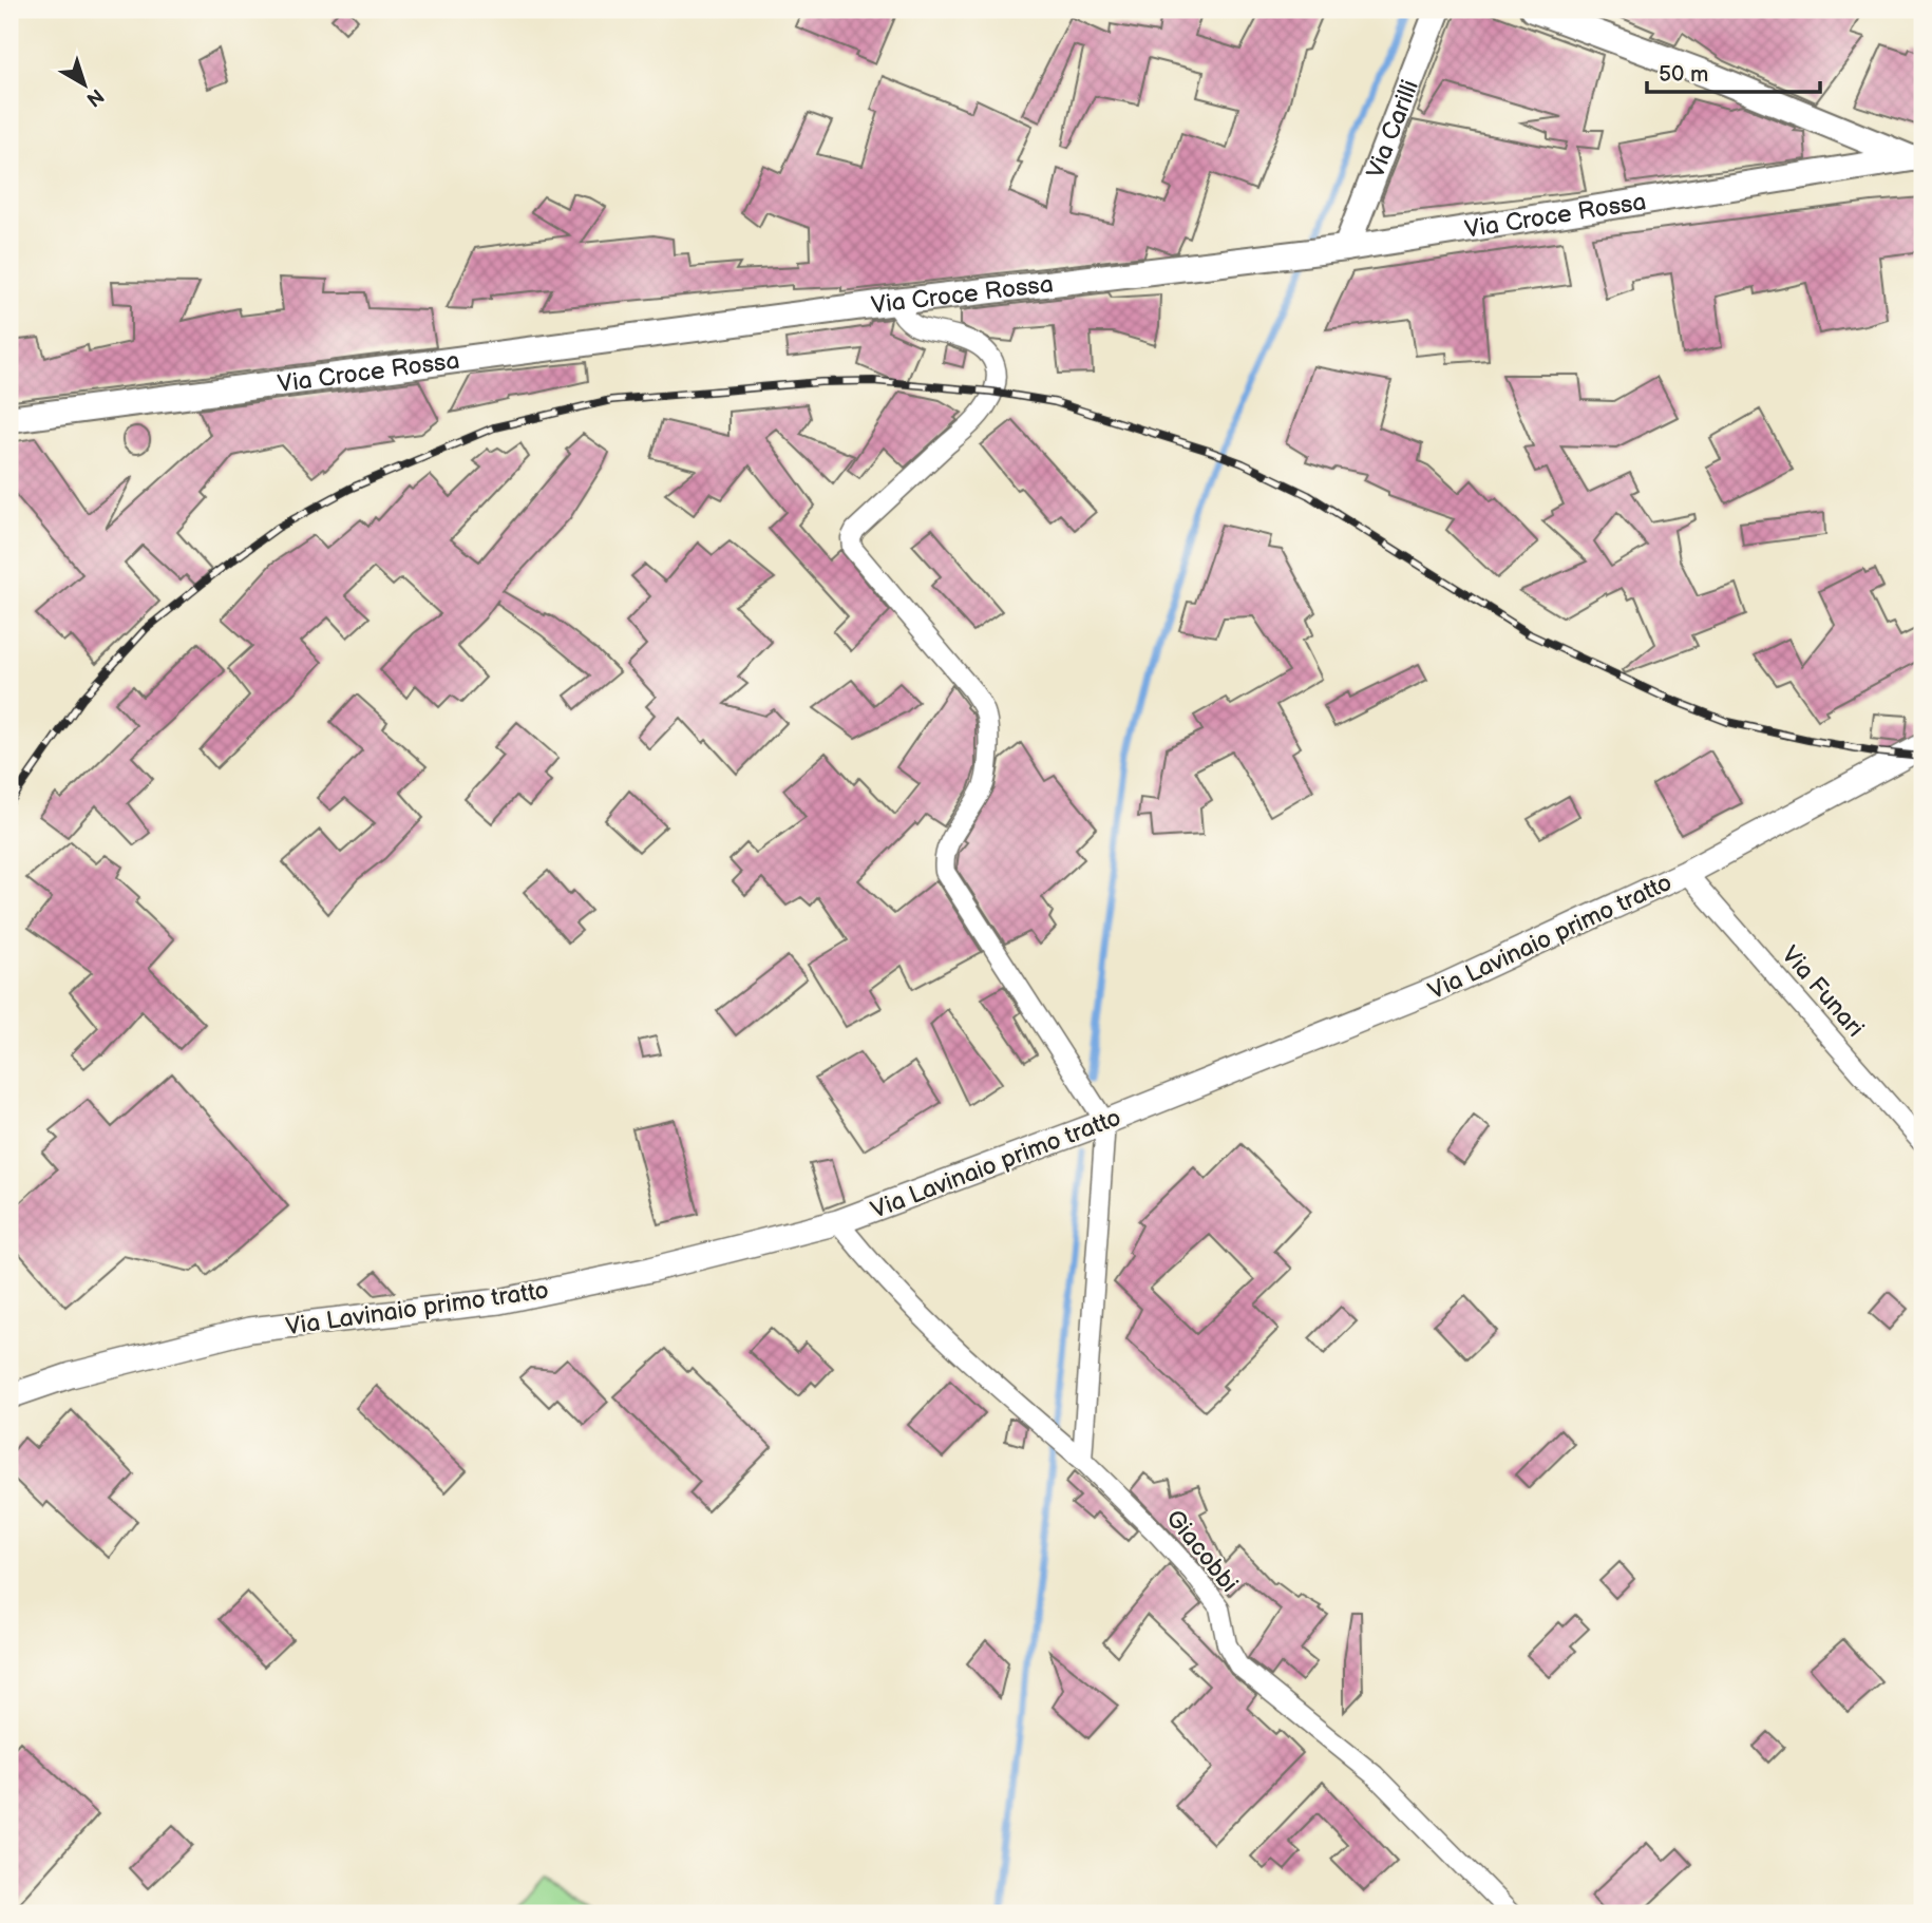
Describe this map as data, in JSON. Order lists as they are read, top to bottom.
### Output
{
  "streets": {
    "main road": ["Via Carilli", "Via Croce Rossa"],
    "street": ["Via Lavinaio primo tratto", "Via Funari", "Giacobbi"]
  },
  "crossings": [
    ["Via Carilli", "Via Croce Rossa"],
    ["Via Lavinaio primo tratto", "Via Funari"],
    ["Via Lavinaio primo tratto", "Giacobbi"]
  ],
  "scale_bar": "50 m",
  "north": "bottom right"
}
